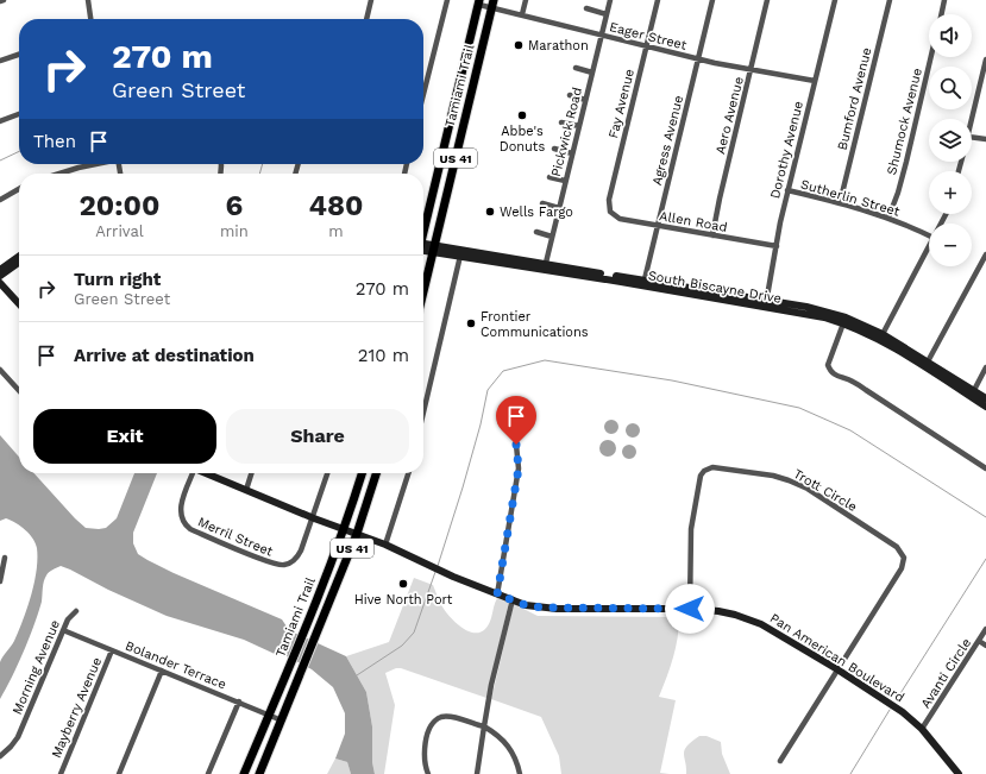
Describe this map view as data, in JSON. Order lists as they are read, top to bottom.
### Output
{
  "streets": {
    "main road": ["Tamiami Trail", "US 41"],
    "street": [
      "Eager Street",
      "Bumford Avenue",
      "Fay Avenue",
      "Aero Avenue",
      "Shumock Avenue",
      "Pickwick Road",
      "Agress Avenue",
      "Dorothy Avenue",
      "Sutherlin Street",
      "Allen Road",
      "South Biscayne Drive",
      "Trott Circle",
      "Merril Street",
      "Pan American Boulevard",
      "Bolander Terrace",
      "Morning Avenue",
      "Avanti Circle",
      "Mayberry Avenue"
    ]
  },
  "crossings": [
    ["Eager Street", "Tamiami Trail"],
    ["Eager Street", "Fay Avenue"],
    ["Eager Street", "Aero Avenue"],
    ["Eager Street", "Pickwick Road"],
    ["Eager Street", "Agress Avenue"],
    ["Eager Street", "Dorothy Avenue"],
    ["Tamiami Trail", "South Biscayne Drive"],
    ["Tamiami Trail", "Pan American Boulevard"],
    ["Tamiami Trail", "Bolander Terrace"],
    ["Bumford Avenue", "Sutherlin Street"],
    ["Fay Avenue", "Allen Road"],
    ["Aero Avenue", "Allen Road"],
    ["Shumock Avenue", "Sutherlin Street"],
    ["Pickwick Road", "South Biscayne Drive"],
    ["Agress Avenue", "Allen Road"],
    ["Agress Avenue", "South Biscayne Drive"],
    ["Dorothy Avenue", "Sutherlin Street"],
    ["Dorothy Avenue", "Allen Road"],
    ["Dorothy Avenue", "South Biscayne Drive"],
    ["Trott Circle", "Pan American Boulevard"],
    ["Merril Street", "Pan American Boulevard"],
    ["Pan American Boulevard", "Avanti Circle"],
    ["Bolander Terrace", "Morning Avenue"],
    ["Bolander Terrace", "Mayberry Avenue"]
  ],
  "places": [
    "Marathon",
    "Abbe's Donuts",
    "Wells Fargo",
    "Frontier Communications",
    "Hive North Port"
  ],
  "page": {
    "map_buttons": ["+", "−"],
    "turn": ["270 m", "Green Street"],
    "then": "Then",
    "eta": [
      "20:00",
      "Arrival",
      "6",
      "min",
      "480",
      "m"
    ],
    "list": [
      {
        "name": "Turn right",
        "note": "Green Street",
        "value": "270 m"
      },
      {
        "name": "Arrive at destination",
        "value": "210 m"
      }
    ],
    "buttons": ["Exit", "Share"]
  }
}
